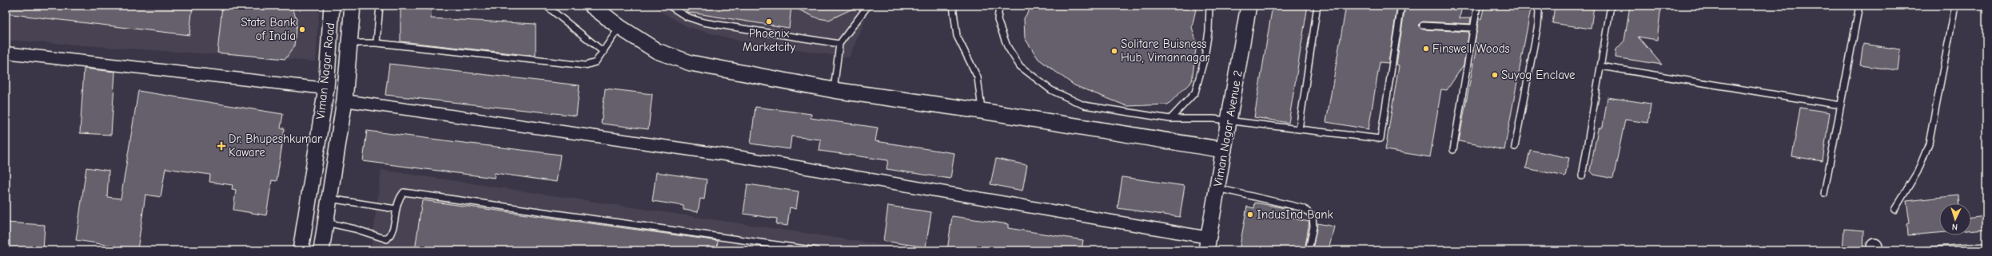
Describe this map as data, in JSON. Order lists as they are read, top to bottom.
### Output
{
  "streets": {
    "street": ["Viman Nagar Road", "Viman Nagar Avenue 2"]
  },
  "places": {
    "other": [
      "Phoenix Marketcity",
      "State Bank of India",
      "Finswell Woods",
      "Solitare Buisness Hub, Vimannagar",
      "Suyog Enclave",
      "IndusInd Bank"
    ],
    "health": ["Dr. Bhupeshkumar Kaware"]
  },
  "north": "bottom"
}
